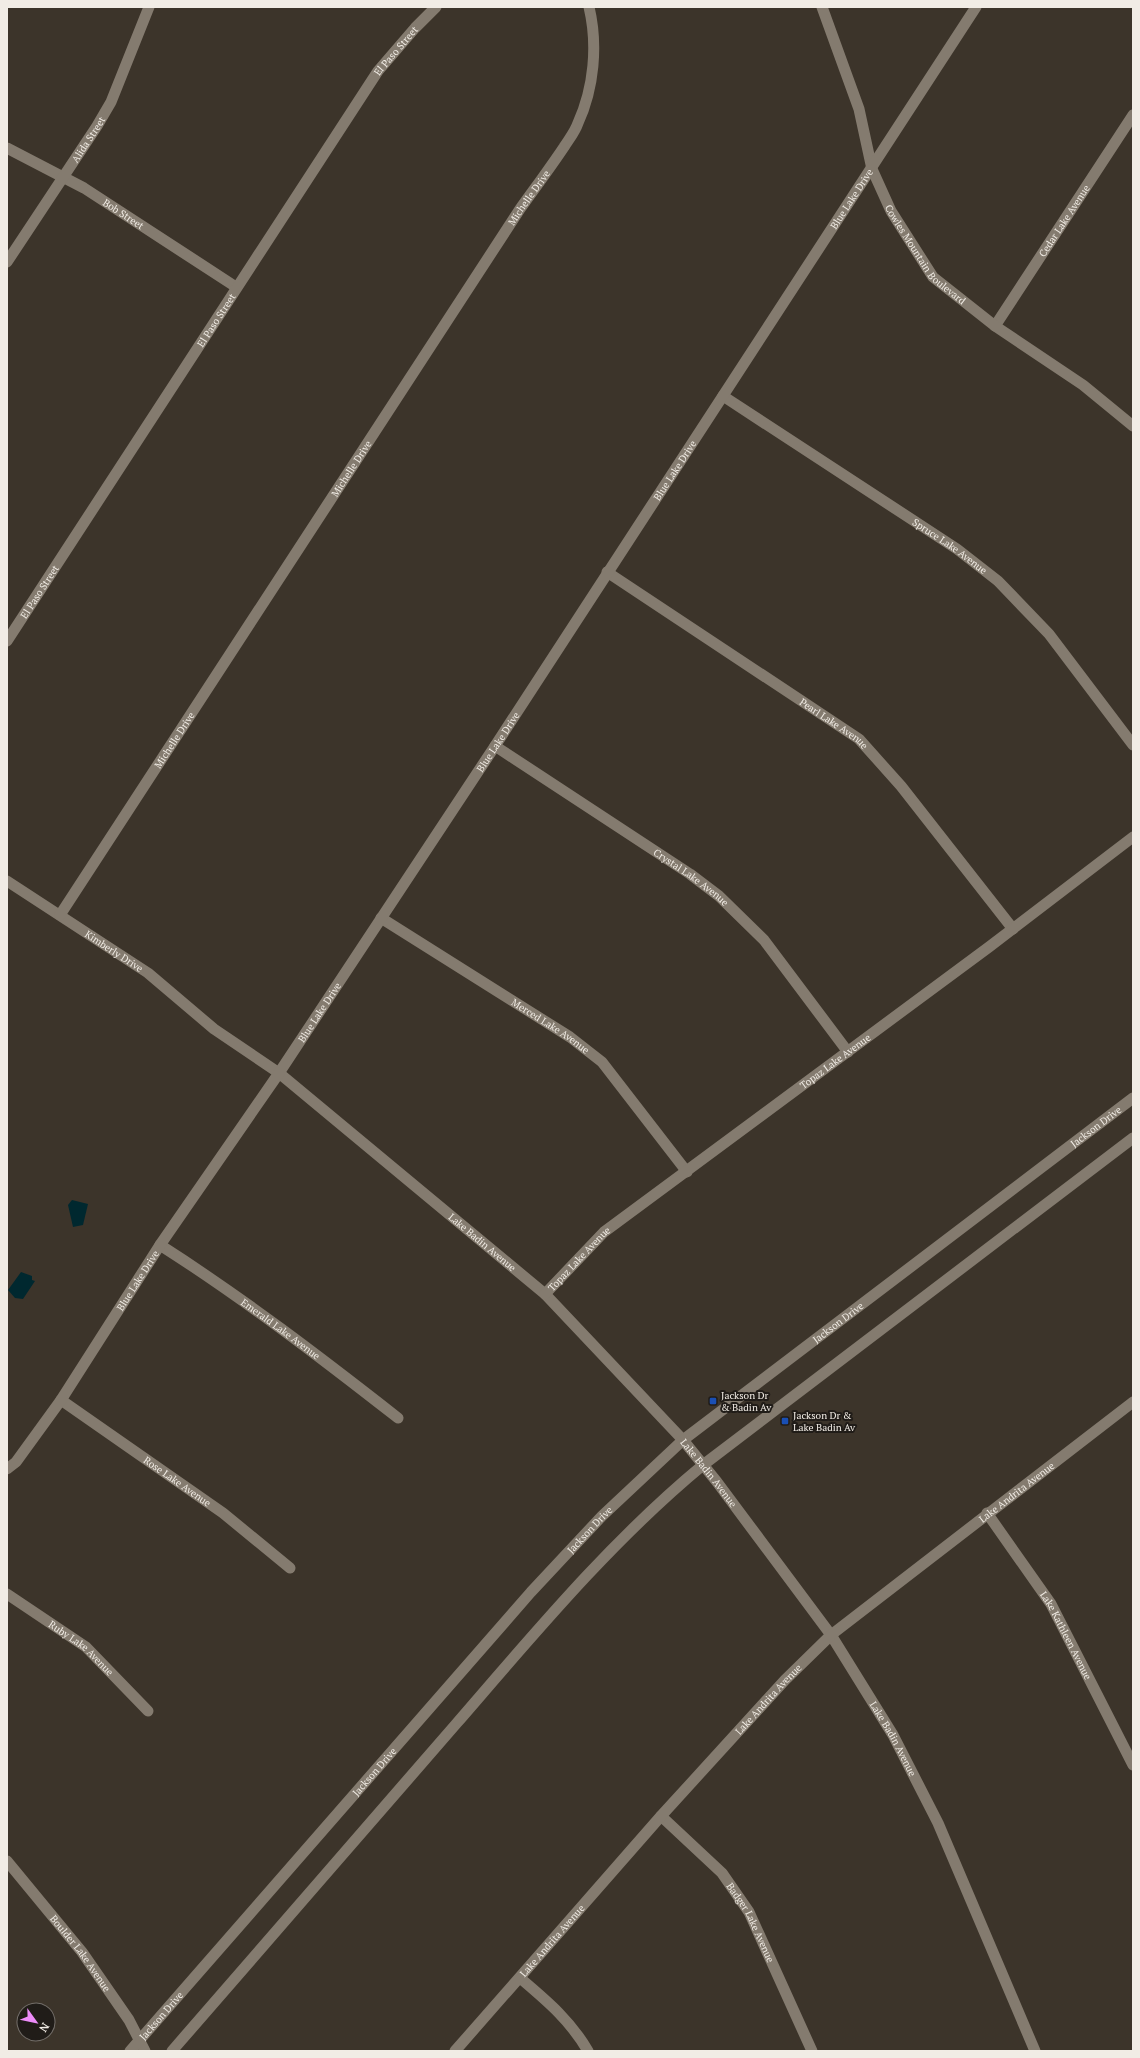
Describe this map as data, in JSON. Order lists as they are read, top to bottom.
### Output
{
  "streets": {
    "street": [
      "El Paso Street",
      "Alida Street",
      "Michelle Drive",
      "Blue Lake Drive",
      "Bob Street",
      "Cedar Lake Avenue",
      "Cowles Mountain Boulevard",
      "Spruce Lake Avenue",
      "Pearl Lake Avenue",
      "Crystal Lake Avenue",
      "Kimberly Drive",
      "Merced Lake Avenue",
      "Topaz Lake Avenue",
      "Jackson Drive",
      "Lake Badin Avenue",
      "Emerald Lake Avenue",
      "Rose Lake Avenue",
      "Lake Andrita Avenue",
      "Lake Kathleen Avenue",
      "Ruby Lake Avenue",
      "Badger Lake Avenue",
      "Boulder Lake Avenue"
    ]
  },
  "crossings": [
    ["El Paso Street", "Bob Street"],
    ["Alida Street", "Bob Street"],
    ["Michelle Drive", "Kimberly Drive"],
    ["Blue Lake Drive", "Cowles Mountain Boulevard"],
    ["Blue Lake Drive", "Spruce Lake Avenue"],
    ["Blue Lake Drive", "Pearl Lake Avenue"],
    ["Blue Lake Drive", "Crystal Lake Avenue"],
    ["Blue Lake Drive", "Merced Lake Avenue"],
    ["Blue Lake Drive", "Lake Badin Avenue"],
    ["Blue Lake Drive", "Emerald Lake Avenue"],
    ["Blue Lake Drive", "Rose Lake Avenue"],
    ["Cedar Lake Avenue", "Cowles Mountain Boulevard"],
    ["Pearl Lake Avenue", "Topaz Lake Avenue"],
    ["Crystal Lake Avenue", "Topaz Lake Avenue"],
    ["Kimberly Drive", "Lake Badin Avenue"],
    ["Merced Lake Avenue", "Topaz Lake Avenue"],
    ["Topaz Lake Avenue", "Lake Badin Avenue"],
    ["Jackson Drive", "Lake Badin Avenue"],
    ["Jackson Drive", "Boulder Lake Avenue"],
    ["Lake Badin Avenue", "Lake Andrita Avenue"],
    ["Lake Andrita Avenue", "Lake Kathleen Avenue"],
    ["Lake Andrita Avenue", "Badger Lake Avenue"]
  ],
  "places": {
    "transit": ["Jackson Dr & Badin Av", "Jackson Dr & Lake Badin Av"]
  },
  "north": "bottom right"
}
